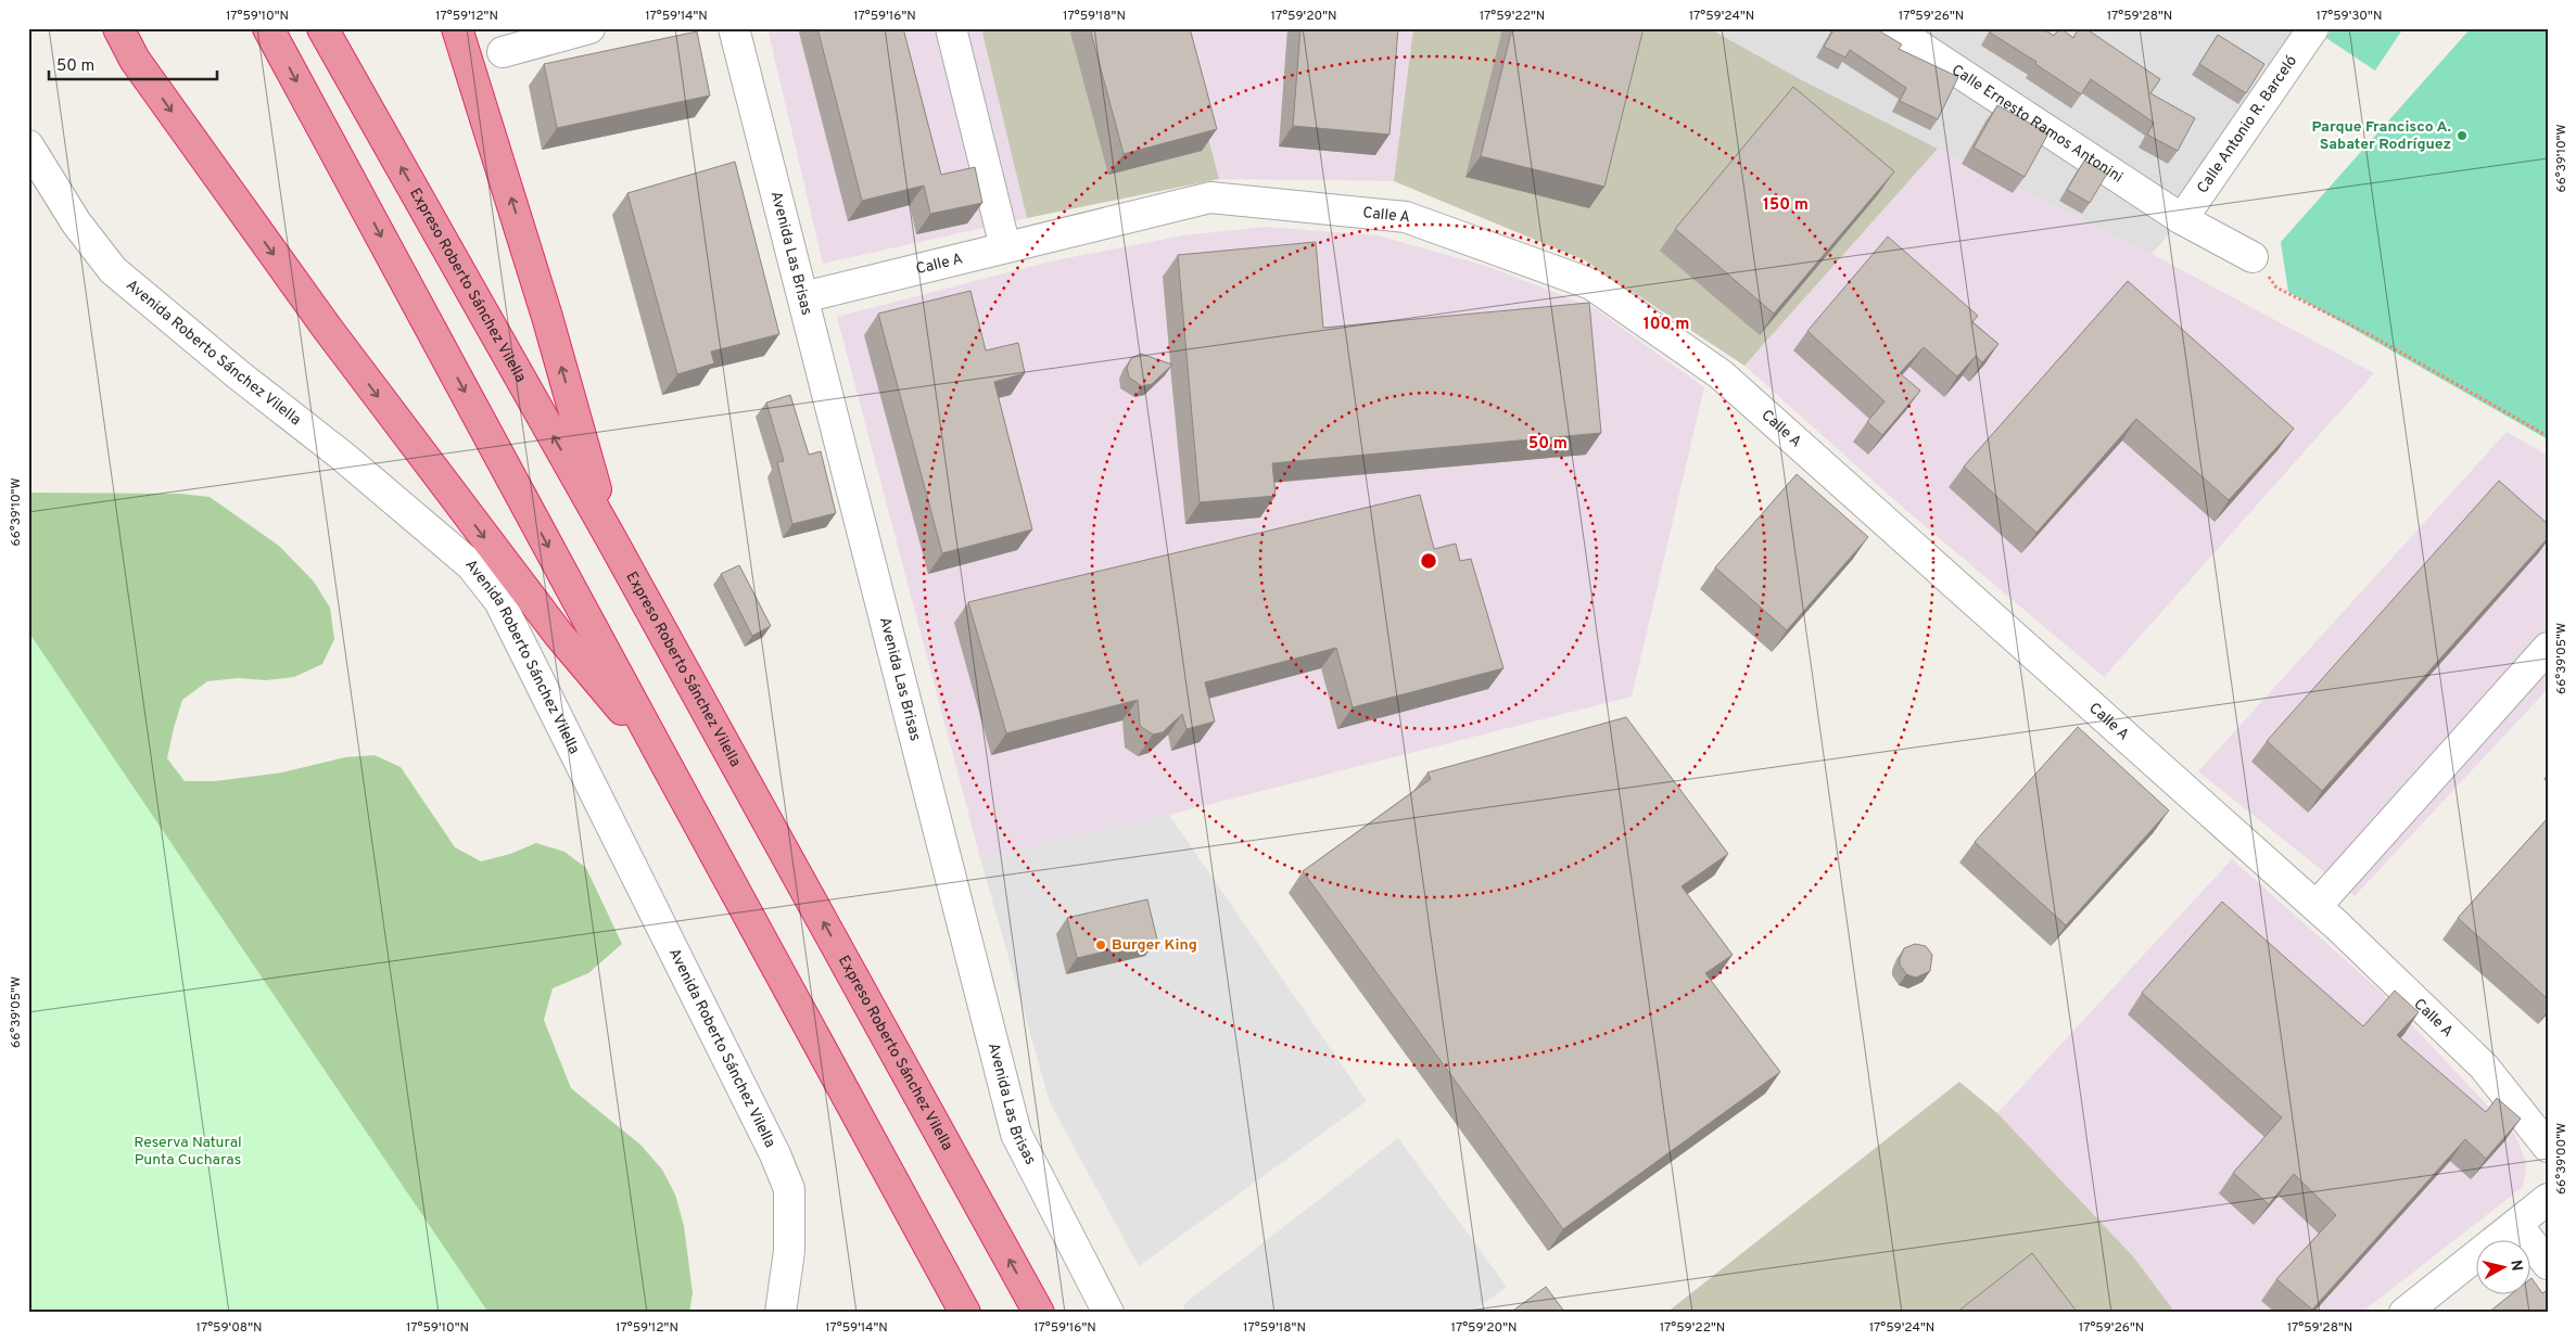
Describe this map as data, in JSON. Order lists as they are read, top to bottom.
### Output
{
  "streets": {
    "highway": ["Expreso Roberto Sánchez Vilella"],
    "street": [
      "Calle Ernesto Ramos Antonini",
      "Calle Antonio R. Barceló",
      "Calle A",
      "Avenida Las Brisas",
      "Avenida Roberto Sánchez Vilella"
    ]
  },
  "crossings": [
    ["Calle Ernesto Ramos Antonini", "Calle Antonio R. Barceló"],
    ["Calle A", "Avenida Las Brisas"]
  ],
  "parks": ["Reserva Natural Punta Cucharas"],
  "places": ["Parque Francisco A. Sabater Rodríguez", "Burger King"],
  "scale_bar": "50 m",
  "north": "right",
  "coordinates": [
    "17°59'10\"N",
    "17°59'12\"N",
    "17°59'14\"N",
    "17°59'16\"N",
    "17°59'18\"N",
    "17°59'20\"N",
    "17°59'22\"N",
    "17°59'24\"N",
    "17°59'26\"N",
    "17°59'28\"N",
    "17°59'30\"N",
    "66°39'10\"W",
    "66°39'05\"W",
    "66°39'00\"W",
    "17°59'08\"N"
  ],
  "rings": ["150 m", "100 m", "50 m"]
}
